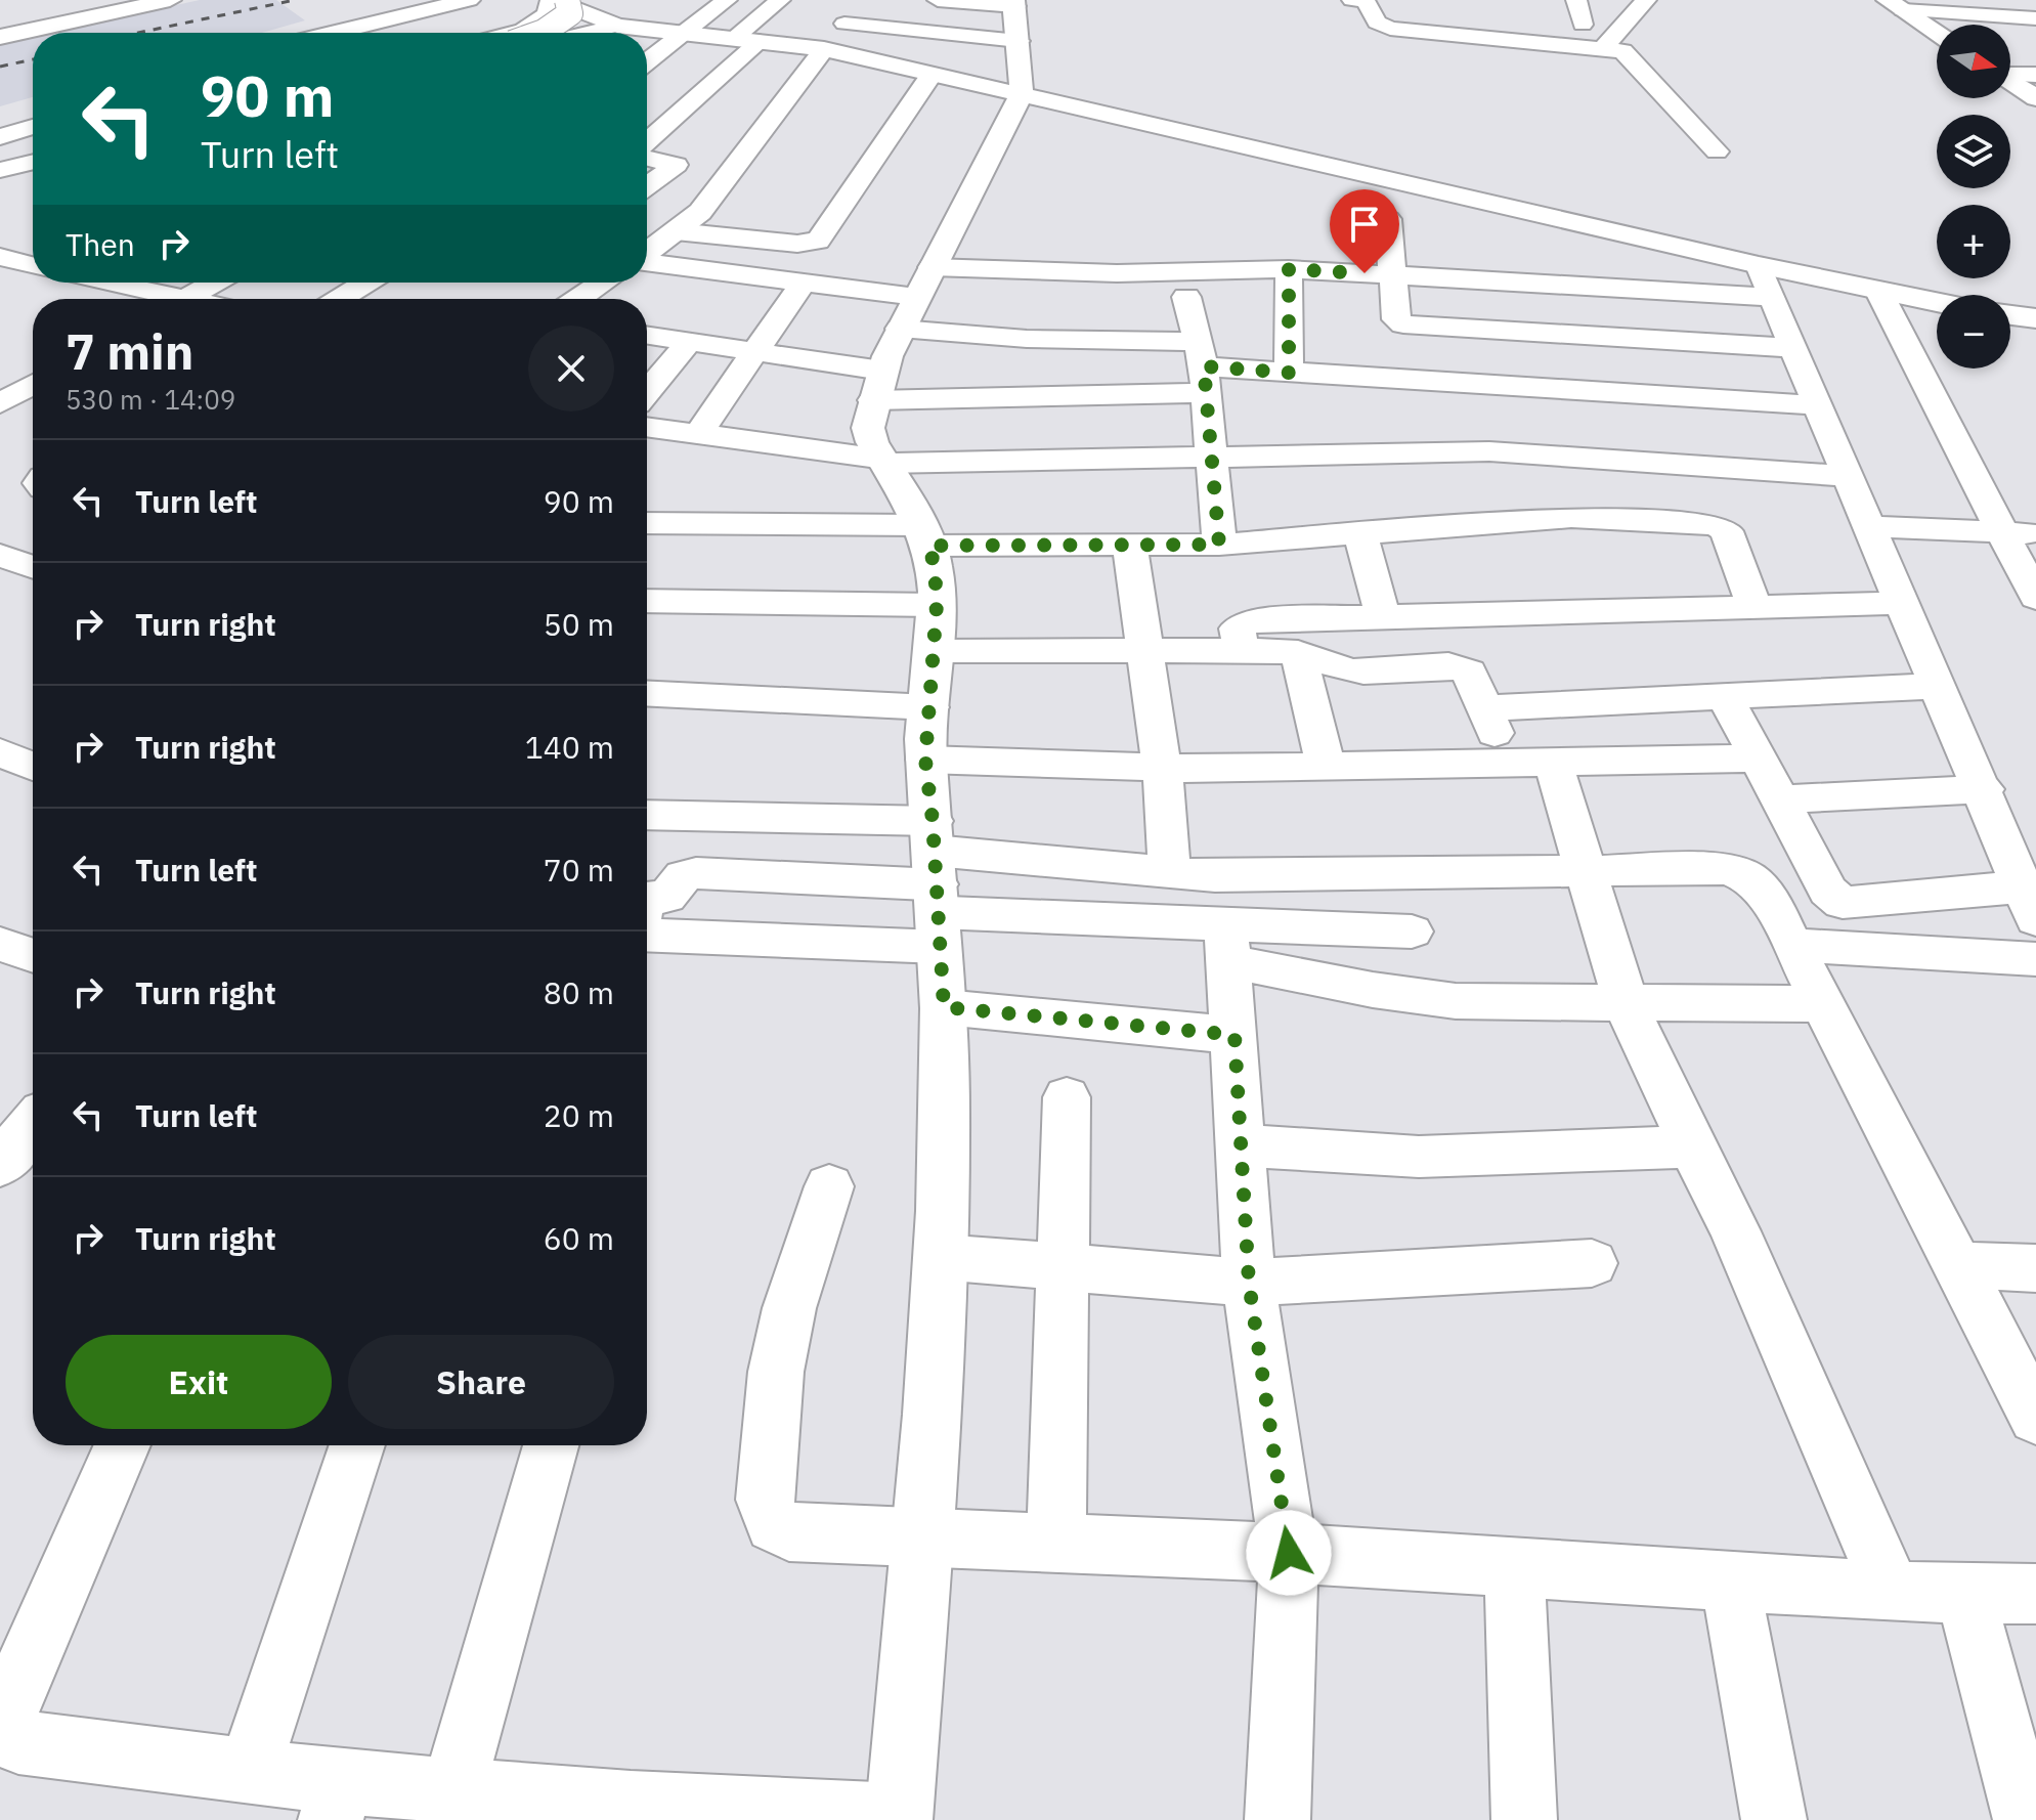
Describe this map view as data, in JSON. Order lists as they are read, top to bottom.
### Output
{
  "north": "right",
  "page": {
    "map_buttons": ["+", "−"],
    "turn": ["90 m", "Turn left"],
    "then": "Then",
    "heading": ["7 min", "530 m · 14:09"],
    "list": [
      {
        "name": "Turn left",
        "value": "90 m"
      },
      {
        "name": "Turn right",
        "value": "50 m"
      },
      {
        "name": "Turn right",
        "value": "140 m"
      },
      {
        "name": "Turn left",
        "value": "70 m"
      },
      {
        "name": "Turn right",
        "value": "80 m"
      },
      {
        "name": "Turn left",
        "value": "20 m"
      },
      {
        "name": "Turn right",
        "value": "60 m"
      }
    ],
    "buttons": ["Exit", "Share"]
  }
}
